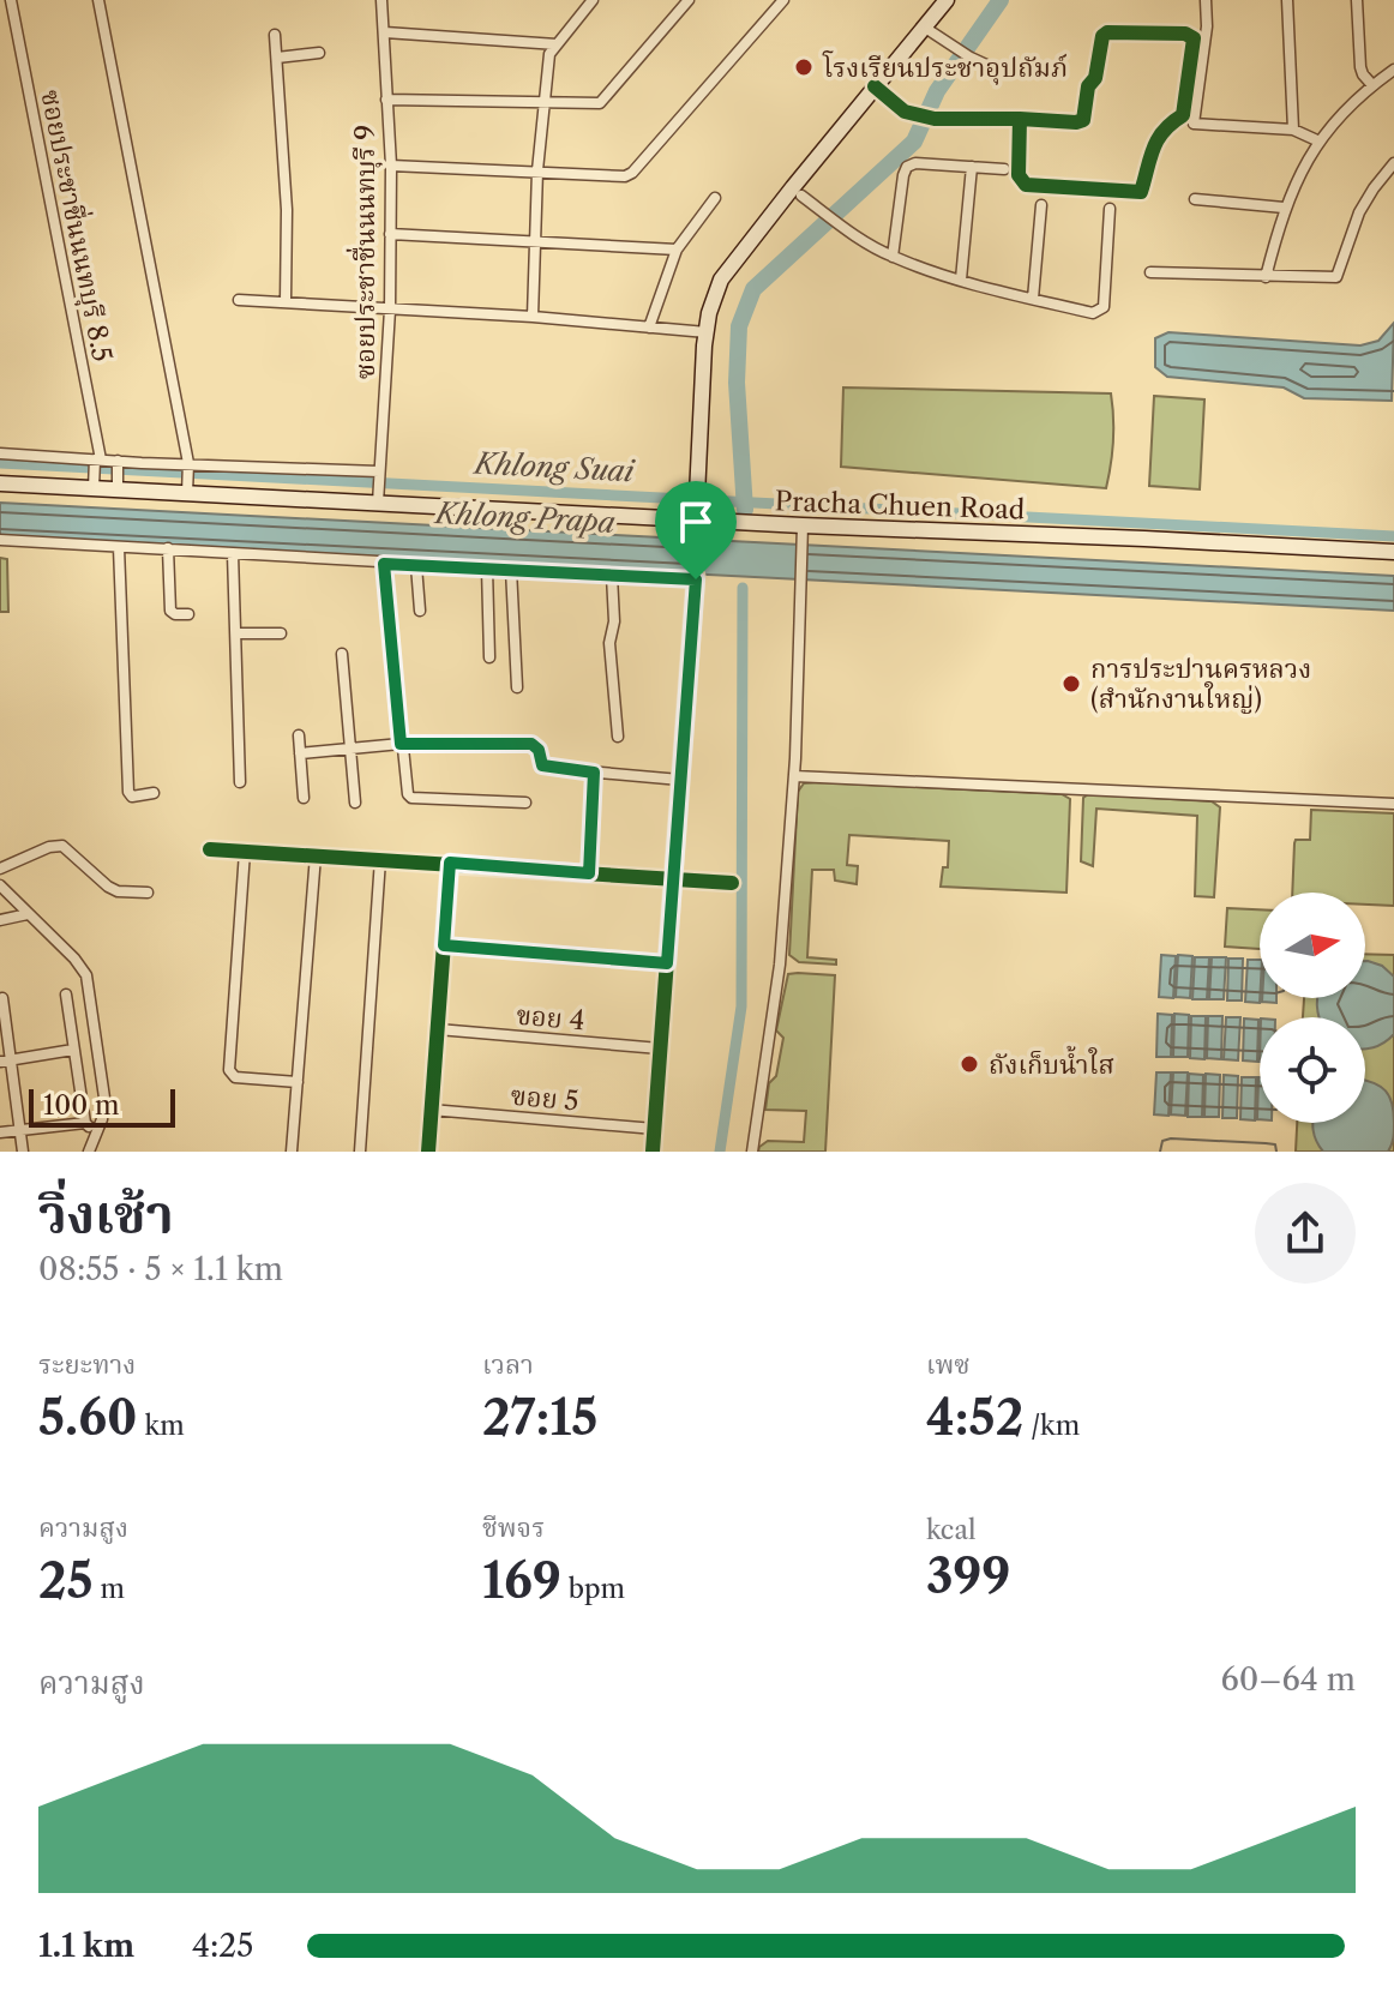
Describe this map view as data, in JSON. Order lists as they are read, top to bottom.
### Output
{
  "streets": {
    "main road": ["Pracha Chuen Road"],
    "street": [
      "ซอยประชาชื่นนนทบุรี 8.5",
      "ซอยประชาชื่นนนทบุรี 9",
      "ขอย 4",
      "ฃอย 5"
    ]
  },
  "crossings": [
    ["ซอยประชาชื่นนนทบุรี 8.5", "Pracha Chuen Road"],
    ["ซอยประชาชื่นนนทบุรี 9", "Pracha Chuen Road"]
  ],
  "water": ["Khlong Suai", "Khlong Prapa"],
  "places": ["โรงเรียนประชาอุปถัมภ์", "การประปานครหลวง (สำนักงานใหญ่)", "ถังเก็บน้ำใส"],
  "scale_bar": "100 m",
  "north": "right",
  "page": {
    "scale": "100 m",
    "heading": ["วิ่งเช้า", "08:55 · 5 × 1.1 km"],
    "stats": [
      ["ระยะทาง", "5.60 km"],
      ["เวลา", "27:15"],
      ["เพซ", "4:52 /km"],
      ["ความสูง", "25 m"],
      ["ชีพจร", "169 bpm"],
      ["kcal", "399"]
    ],
    "chart": ["ความสูง", "60–64 m"],
    "list": [
      {
        "name": "1.1 km",
        "note": "4:25"
      }
    ]
  }
}
